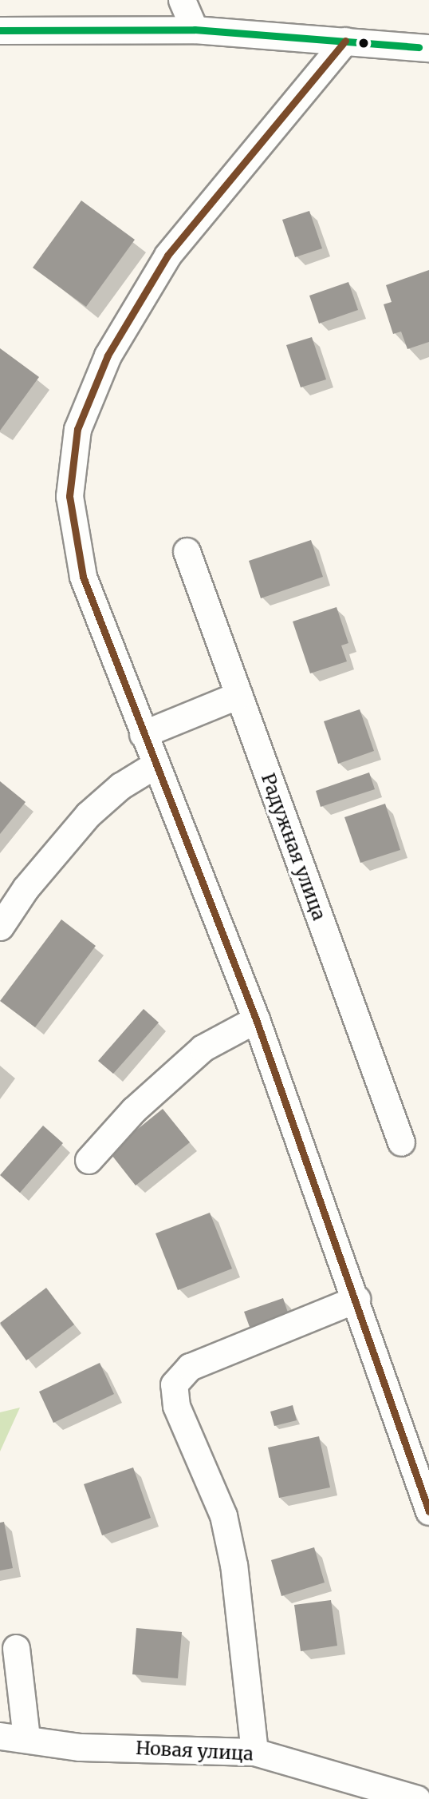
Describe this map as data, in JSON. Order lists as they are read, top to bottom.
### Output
{
  "streets": {
    "street": ["Радужная улица", "Новая улица"]
  }
}
